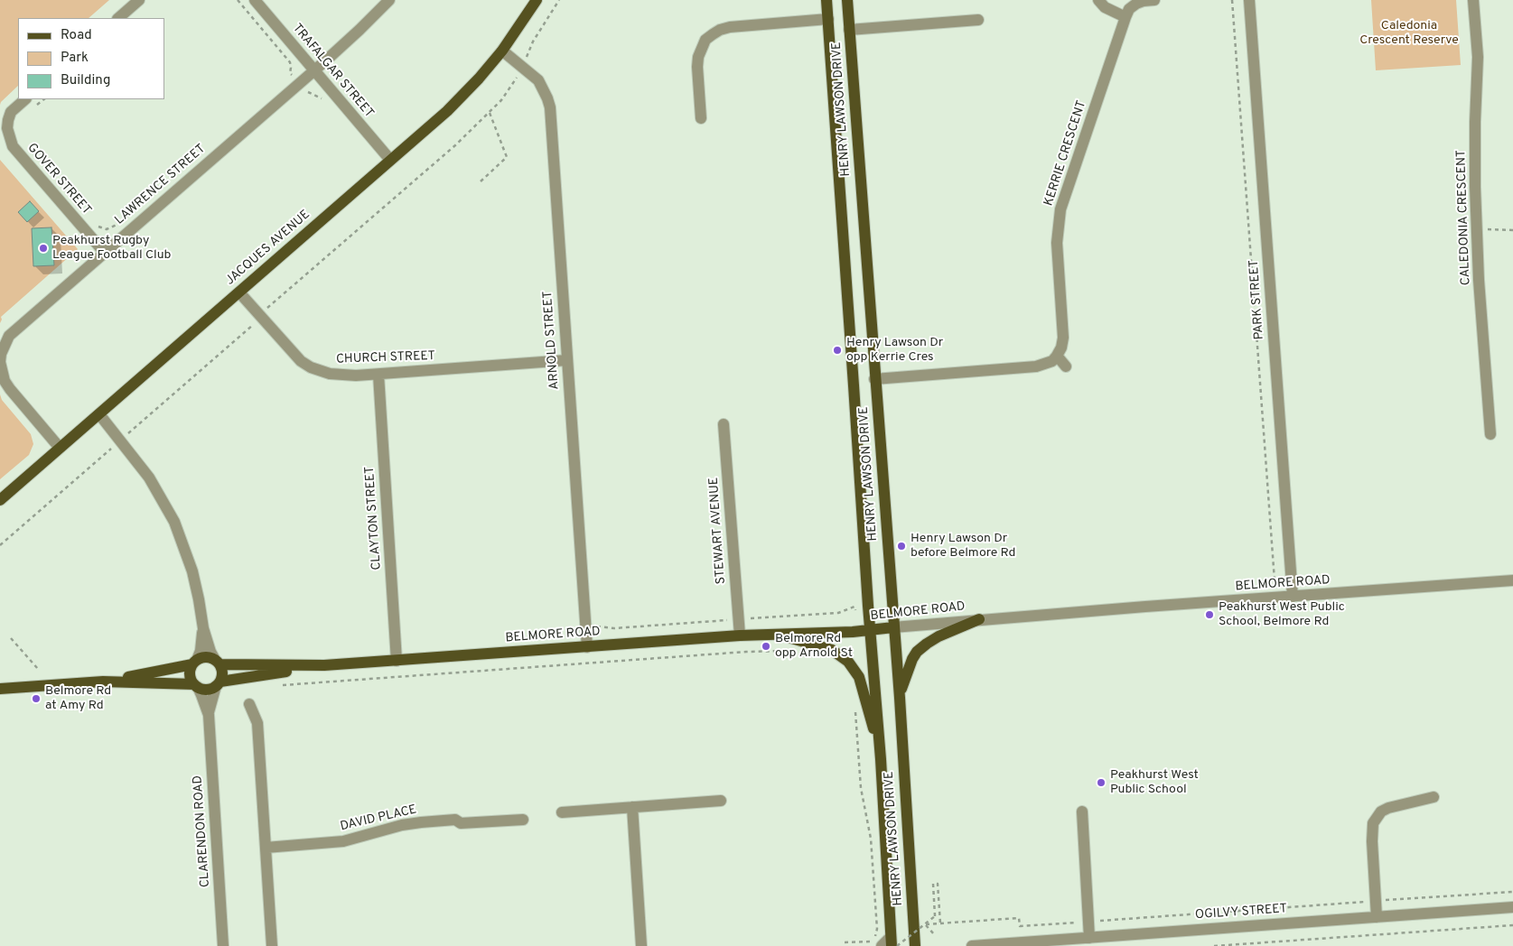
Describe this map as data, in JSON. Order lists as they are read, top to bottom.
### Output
{
  "streets": {
    "main road": ["HENRY LAWSON DRIVE", "JACQUES AVENUE", "BELMORE ROAD"],
    "street": [
      "TRAFALGAR STREET",
      "KERRIE CRESCENT",
      "GOVER STREET",
      "LAWRENCE STREET",
      "CALEDONIA CRESCENT",
      "PARK STREET",
      "ARNOLD STREET",
      "CHURCH STREET",
      "CLAYTON STREET",
      "STEWART AVENUE",
      "DAVID PLACE",
      "CLARENDON ROAD",
      "OGILVY STREET"
    ]
  },
  "crossings": [
    ["TRAFALGAR STREET", "LAWRENCE STREET"],
    ["TRAFALGAR STREET", "JACQUES AVENUE"],
    ["HENRY LAWSON DRIVE", "BELMORE ROAD"],
    ["GOVER STREET", "LAWRENCE STREET"],
    ["LAWRENCE STREET", "JACQUES AVENUE"],
    ["JACQUES AVENUE", "ARNOLD STREET"],
    ["JACQUES AVENUE", "CHURCH STREET"],
    ["PARK STREET", "BELMORE ROAD"],
    ["ARNOLD STREET", "CHURCH STREET"],
    ["ARNOLD STREET", "BELMORE ROAD"],
    ["CHURCH STREET", "CLAYTON STREET"],
    ["CLAYTON STREET", "BELMORE ROAD"],
    ["STEWART AVENUE", "BELMORE ROAD"],
    ["BELMORE ROAD", "CLARENDON ROAD"]
  ],
  "parks": ["Caledonia Crescent Reserve"],
  "places": [
    "Peakhurst Rugby League Football Club",
    "Henry Lawson Dr opp Kerrie Cres",
    "Henry Lawson Dr before Belmore Rd",
    "Peakhurst West Public School, Belmore Rd",
    "Belmore Rd opp Arnold St",
    "Belmore Rd at Amy Rd",
    "Peakhurst West Public School"
  ],
  "legend": ["Road", "Park", "Building"]
}
